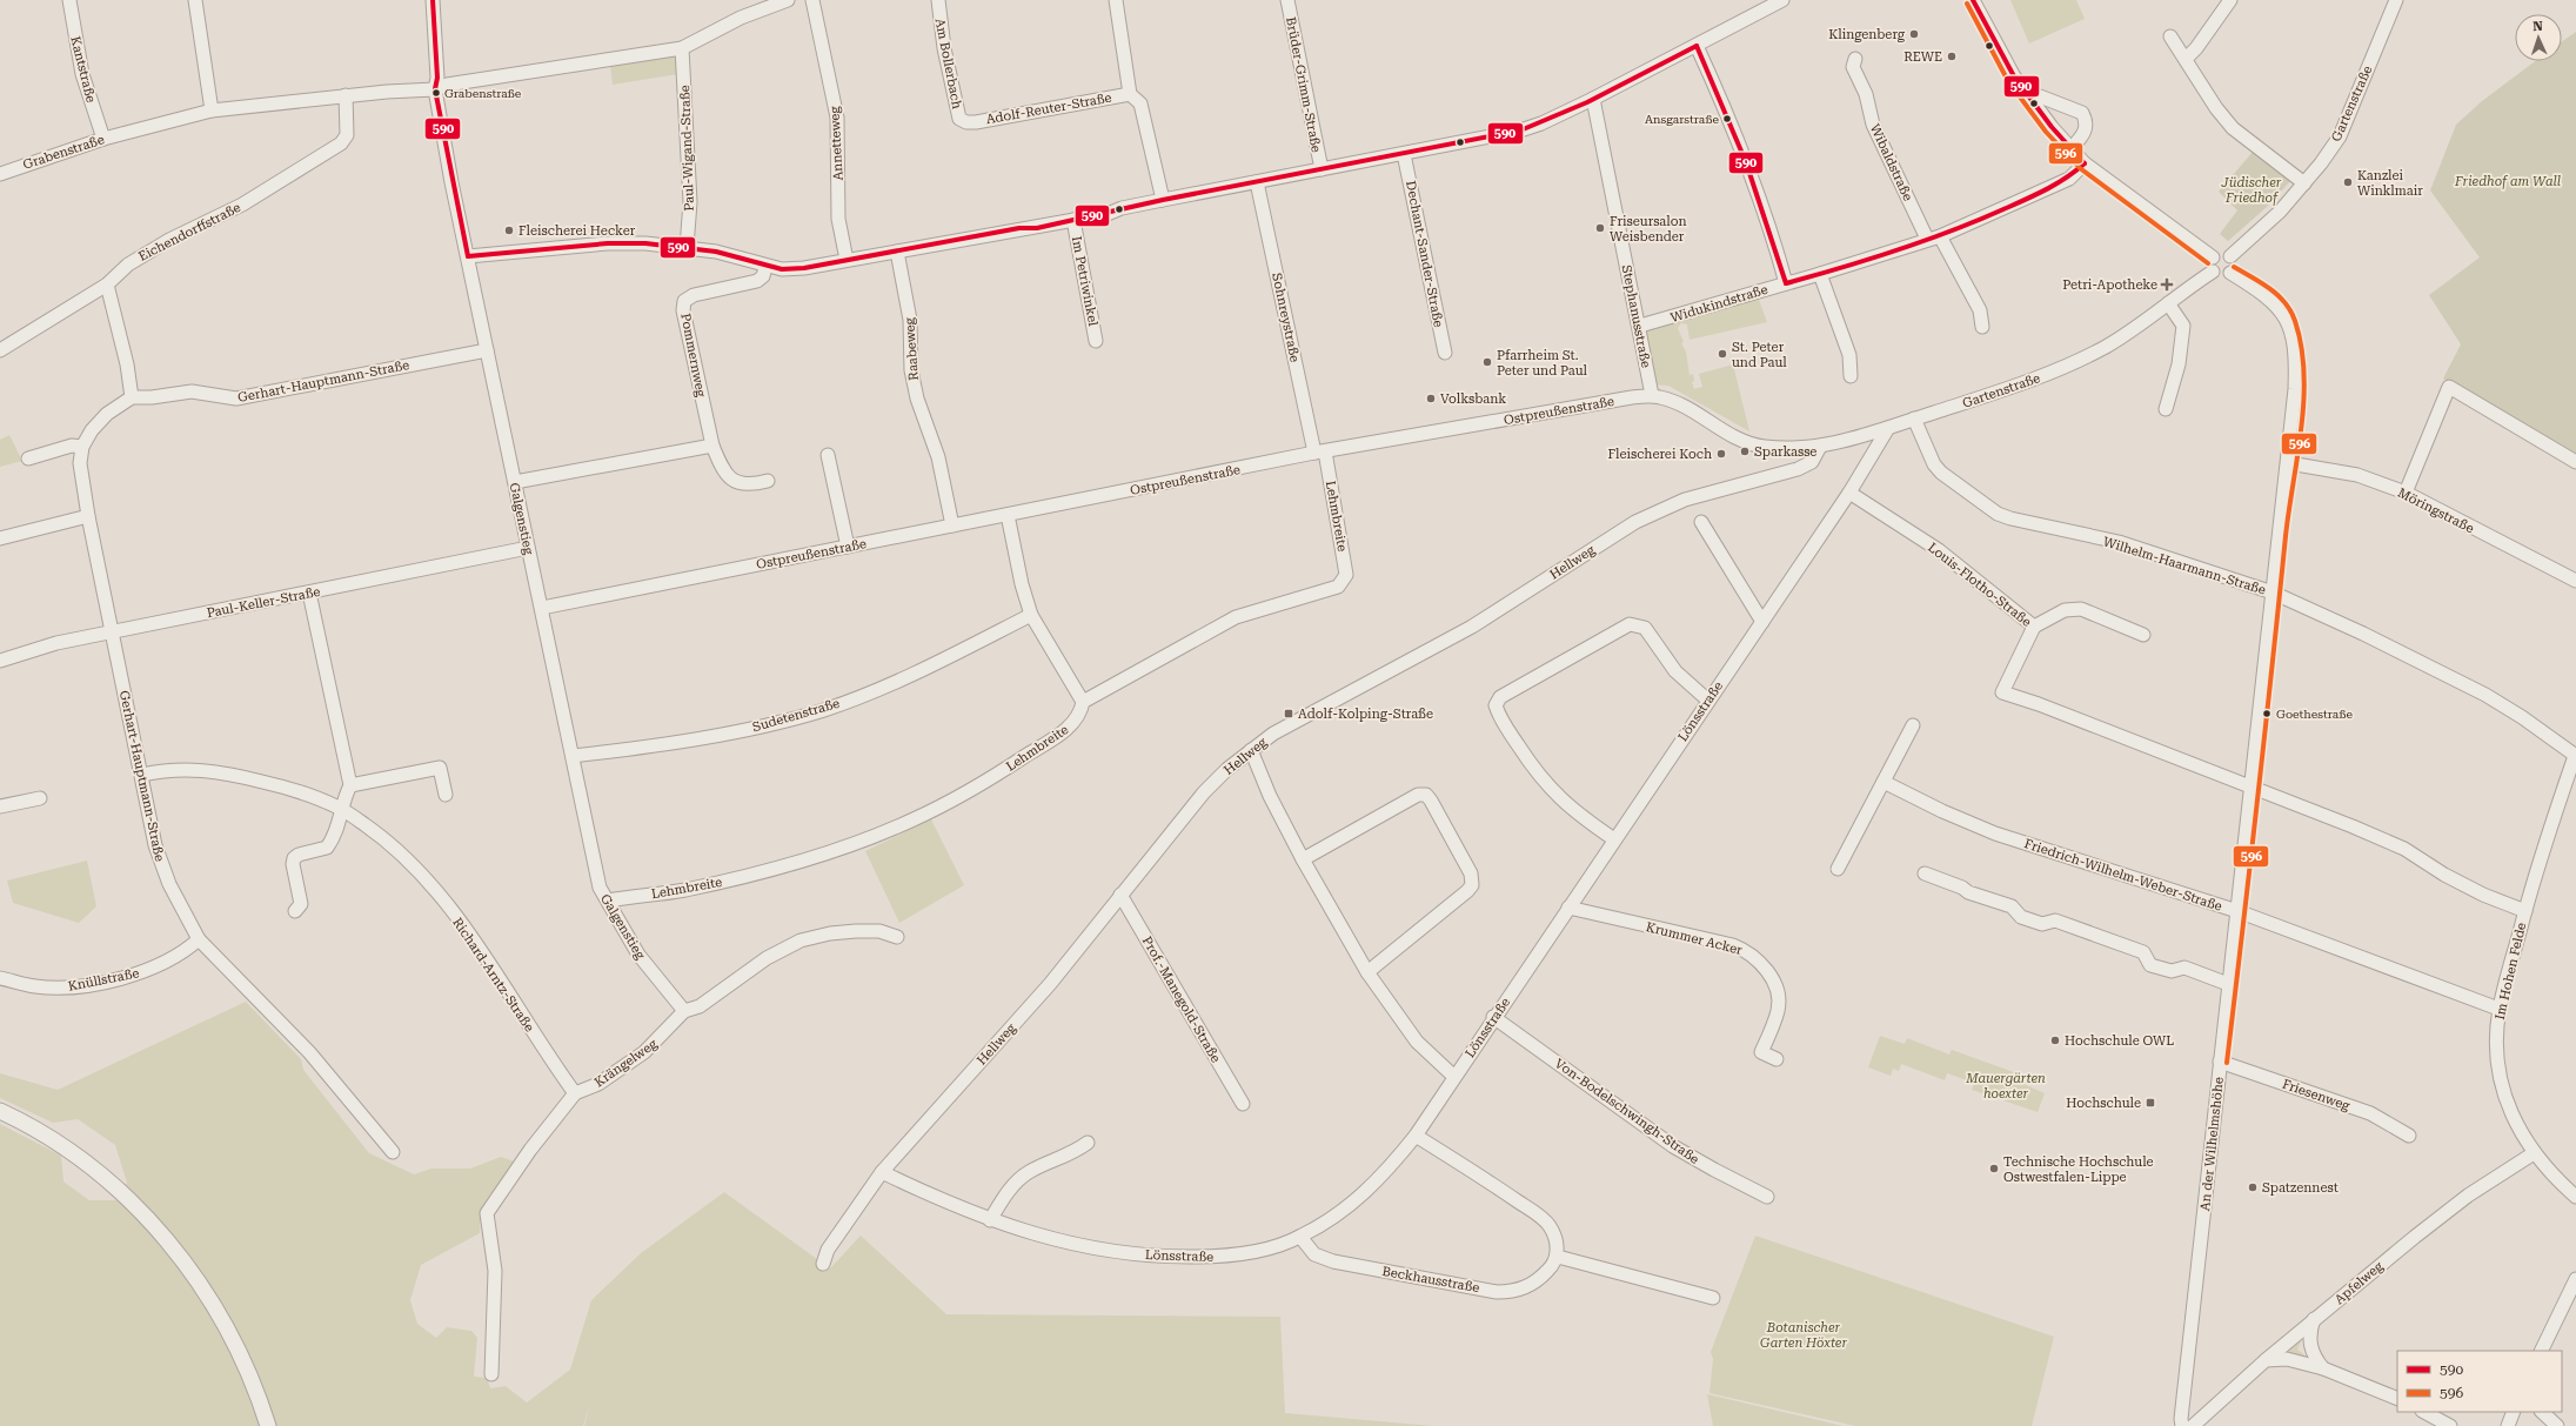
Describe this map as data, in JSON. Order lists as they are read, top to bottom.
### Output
{
  "streets": {
    "street": [
      "Am Bollerbach",
      "Kantstraße",
      "Brüder-Grimm-Straße",
      "Gartenstraße",
      "Adolf-Reuter-Straße",
      "Annetteweg",
      "Paul-Wigand-Straße",
      "Grabenstraße",
      "Wibaldstraße",
      "Eichendorffstraße",
      "Dechant-Sander-Straße",
      "Im Petriwinkel",
      "Widukindstraße",
      "Stephanusstraße",
      "Sohnreystraße",
      "Raabeweg",
      "Pommernweg",
      "Gerhart-Hauptmann-Straße",
      "Ostpreußenstraße",
      "Möringstraße",
      "Lehmbreite",
      "Galgenstieg",
      "Hellweg",
      "Wilhelm-Haarmann-Straße",
      "Louis-Flotho-Straße",
      "Paul-Keller-Straße",
      "Lönsstraße",
      "Sudetenstraße",
      "Friedrich-Wilhelm-Weber-Straße",
      "Krummer Acker",
      "Im Hohen Felde",
      "Richard-Arntz-Straße",
      "Knüllstraße",
      "Prof.-Manegold-Straße",
      "Krängelweg",
      "Friesenweg",
      "Von-Bodelschwingh-Straße",
      "An der Wilhelmshöhe",
      "Beckhausstraße",
      "Apfelweg"
    ]
  },
  "crossings": [
    ["Am Bollerbach", "Adolf-Reuter-Straße"],
    ["Kantstraße", "Grabenstraße"],
    ["Gartenstraße", "Ostpreußenstraße"],
    ["Gartenstraße", "Hellweg"],
    ["Gartenstraße", "Wilhelm-Haarmann-Straße"],
    ["Gartenstraße", "Lönsstraße"],
    ["Gartenstraße", "An der Wilhelmshöhe"],
    ["Paul-Wigand-Straße", "Grabenstraße"],
    ["Grabenstraße", "Eichendorffstraße"],
    ["Grabenstraße", "Galgenstieg"],
    ["Wibaldstraße", "Widukindstraße"],
    ["Widukindstraße", "Stephanusstraße"],
    ["Stephanusstraße", "Ostpreußenstraße"],
    ["Sohnreystraße", "Ostpreußenstraße"],
    ["Sohnreystraße", "Lehmbreite"],
    ["Raabeweg", "Ostpreußenstraße"],
    ["Gerhart-Hauptmann-Straße", "Galgenstieg"],
    ["Gerhart-Hauptmann-Straße", "Paul-Keller-Straße"],
    ["Gerhart-Hauptmann-Straße", "Richard-Arntz-Straße"],
    ["Gerhart-Hauptmann-Straße", "Knüllstraße"],
    ["Ostpreußenstraße", "Lehmbreite"],
    ["Ostpreußenstraße", "Galgenstieg"],
    ["Ostpreußenstraße", "Hellweg"],
    ["Möringstraße", "An der Wilhelmshöhe"],
    ["Lehmbreite", "Galgenstieg"],
    ["Galgenstieg", "Paul-Keller-Straße"],
    ["Galgenstieg", "Sudetenstraße"],
    ["Galgenstieg", "Krängelweg"],
    ["Hellweg", "Lönsstraße"],
    ["Hellweg", "Prof.-Manegold-Straße"],
    ["Wilhelm-Haarmann-Straße", "Im Hohen Felde"],
    ["Wilhelm-Haarmann-Straße", "An der Wilhelmshöhe"],
    ["Louis-Flotho-Straße", "Lönsstraße"],
    ["Lönsstraße", "Krummer Acker"],
    ["Lönsstraße", "Von-Bodelschwingh-Straße"],
    ["Lönsstraße", "Beckhausstraße"],
    ["Friedrich-Wilhelm-Weber-Straße", "Im Hohen Felde"],
    ["Friedrich-Wilhelm-Weber-Straße", "An der Wilhelmshöhe"],
    ["Im Hohen Felde", "Apfelweg"],
    ["Richard-Arntz-Straße", "Krängelweg"],
    ["Friesenweg", "An der Wilhelmshöhe"]
  ],
  "parks": [
    "Friedhof am Wall",
    "Jüdischer Friedhof",
    "Mauergärten hoexter",
    "Botanischer Garten Höxter"
  ],
  "places": {
    "other": [
      "Klingenberg",
      "REWE",
      "Grabenstraße",
      "Ansgarstraße",
      "Kanzlei Winklmair",
      "Friseursalon Weisbender",
      "Fleischerei Hecker",
      "St. Peter und Paul",
      "Pfarrheim St. Peter und Paul",
      "Volksbank",
      "Sparkasse",
      "Fleischerei Koch",
      "Goethestraße",
      "Hochschule OWL",
      "Technische Hochschule Ostwestfalen-Lippe",
      "Spatzennest"
    ],
    "health": ["Petri-Apotheke"],
    "transit": ["Adolf-Kolping-Straße", "Hochschule"]
  },
  "lines": ["transit line 590", "transit line 596"],
  "legend": ["590", "596"],
  "north": "top"
}
